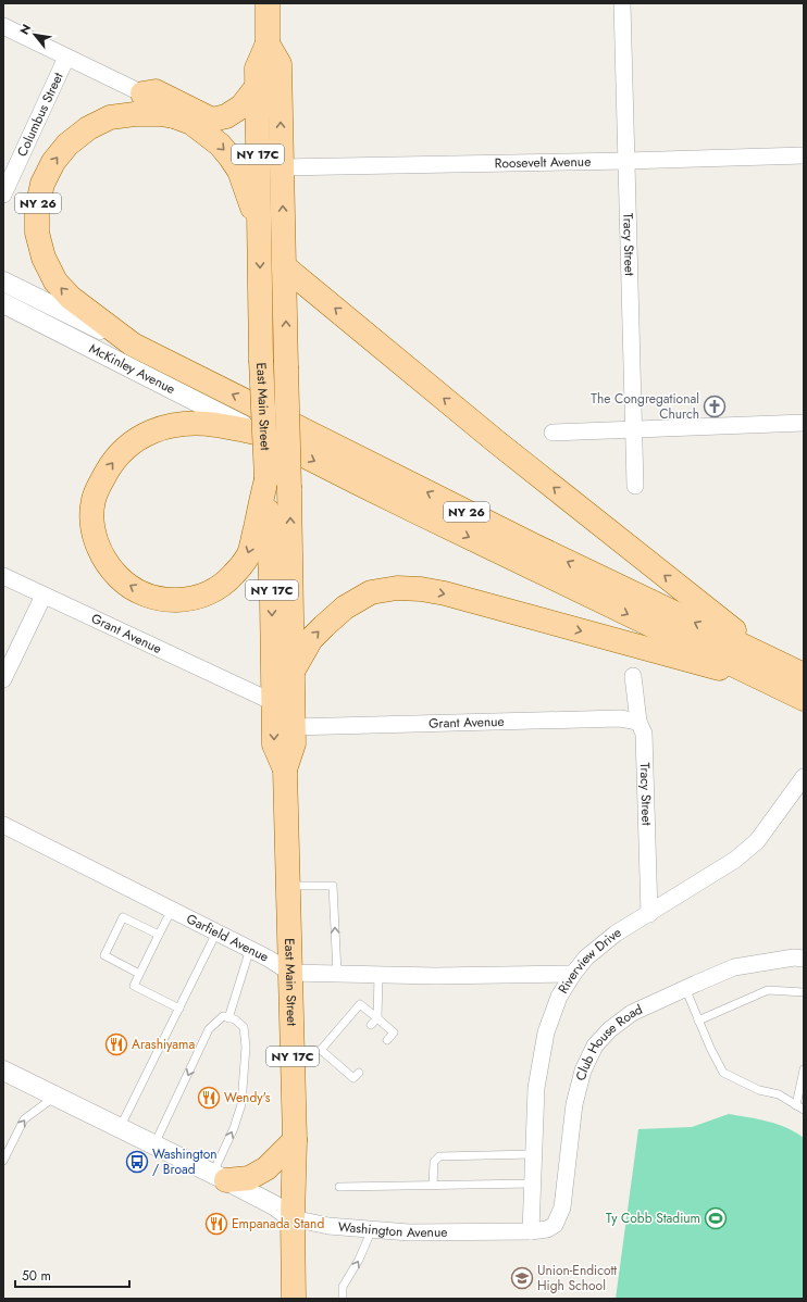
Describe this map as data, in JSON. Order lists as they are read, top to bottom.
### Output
{
  "streets": {
    "main road": ["NY 17C", "NY 26", "East Main Street"],
    "street": [
      "Columbus Street",
      "Roosevelt Avenue",
      "Tracy Street",
      "McKinley Avenue",
      "Grant Avenue",
      "Garfield Avenue",
      "Riverview Drive",
      "Club House Road",
      "Washington Avenue"
    ]
  },
  "crossings": [
    ["Roosevelt Avenue", "Tracy Street"],
    ["Roosevelt Avenue", "East Main Street"],
    ["NY 26", "McKinley Avenue"],
    ["NY 26", "East Main Street"],
    ["Tracy Street", "Grant Avenue"],
    ["Tracy Street", "Riverview Drive"],
    ["East Main Street", "Grant Avenue"],
    ["East Main Street", "Garfield Avenue"],
    ["East Main Street", "Washington Avenue"],
    ["Riverview Drive", "Club House Road"],
    ["Riverview Drive", "Washington Avenue"],
    ["Club House Road", "Washington Avenue"]
  ],
  "places": {
    "church": ["The Congregational Church"],
    "restaurant": ["Arashiyama", "Wendy's", "Empanada Stand"],
    "bus stop": ["Washington / Broad"],
    "sports": ["Ty Cobb Stadium"],
    "school or university": ["Union-Endicott High School"]
  },
  "scale_bar": "50 m",
  "north": "top left"
}
